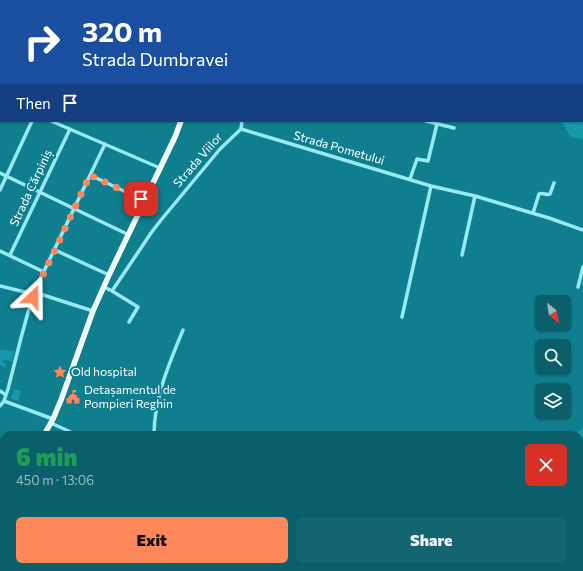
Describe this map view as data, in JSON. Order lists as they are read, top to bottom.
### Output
{
  "streets": {
    "street": ["Strada Pometului", "Strada Viilor", "Strada Cărpiniș"]
  },
  "crossings": [
    ["Strada Pometului", "Strada Viilor"]
  ],
  "places": {
    "place": ["Old hospital"],
    "public building": ["Detașamentul de Pompieri Reghin"]
  },
  "north": "bottom right",
  "page": {
    "turn": ["320 m", "Strada Dumbravei"],
    "then": "Then",
    "heading": ["6 min", "450 m · 13:06"],
    "buttons": ["Exit", "Share"]
  }
}
